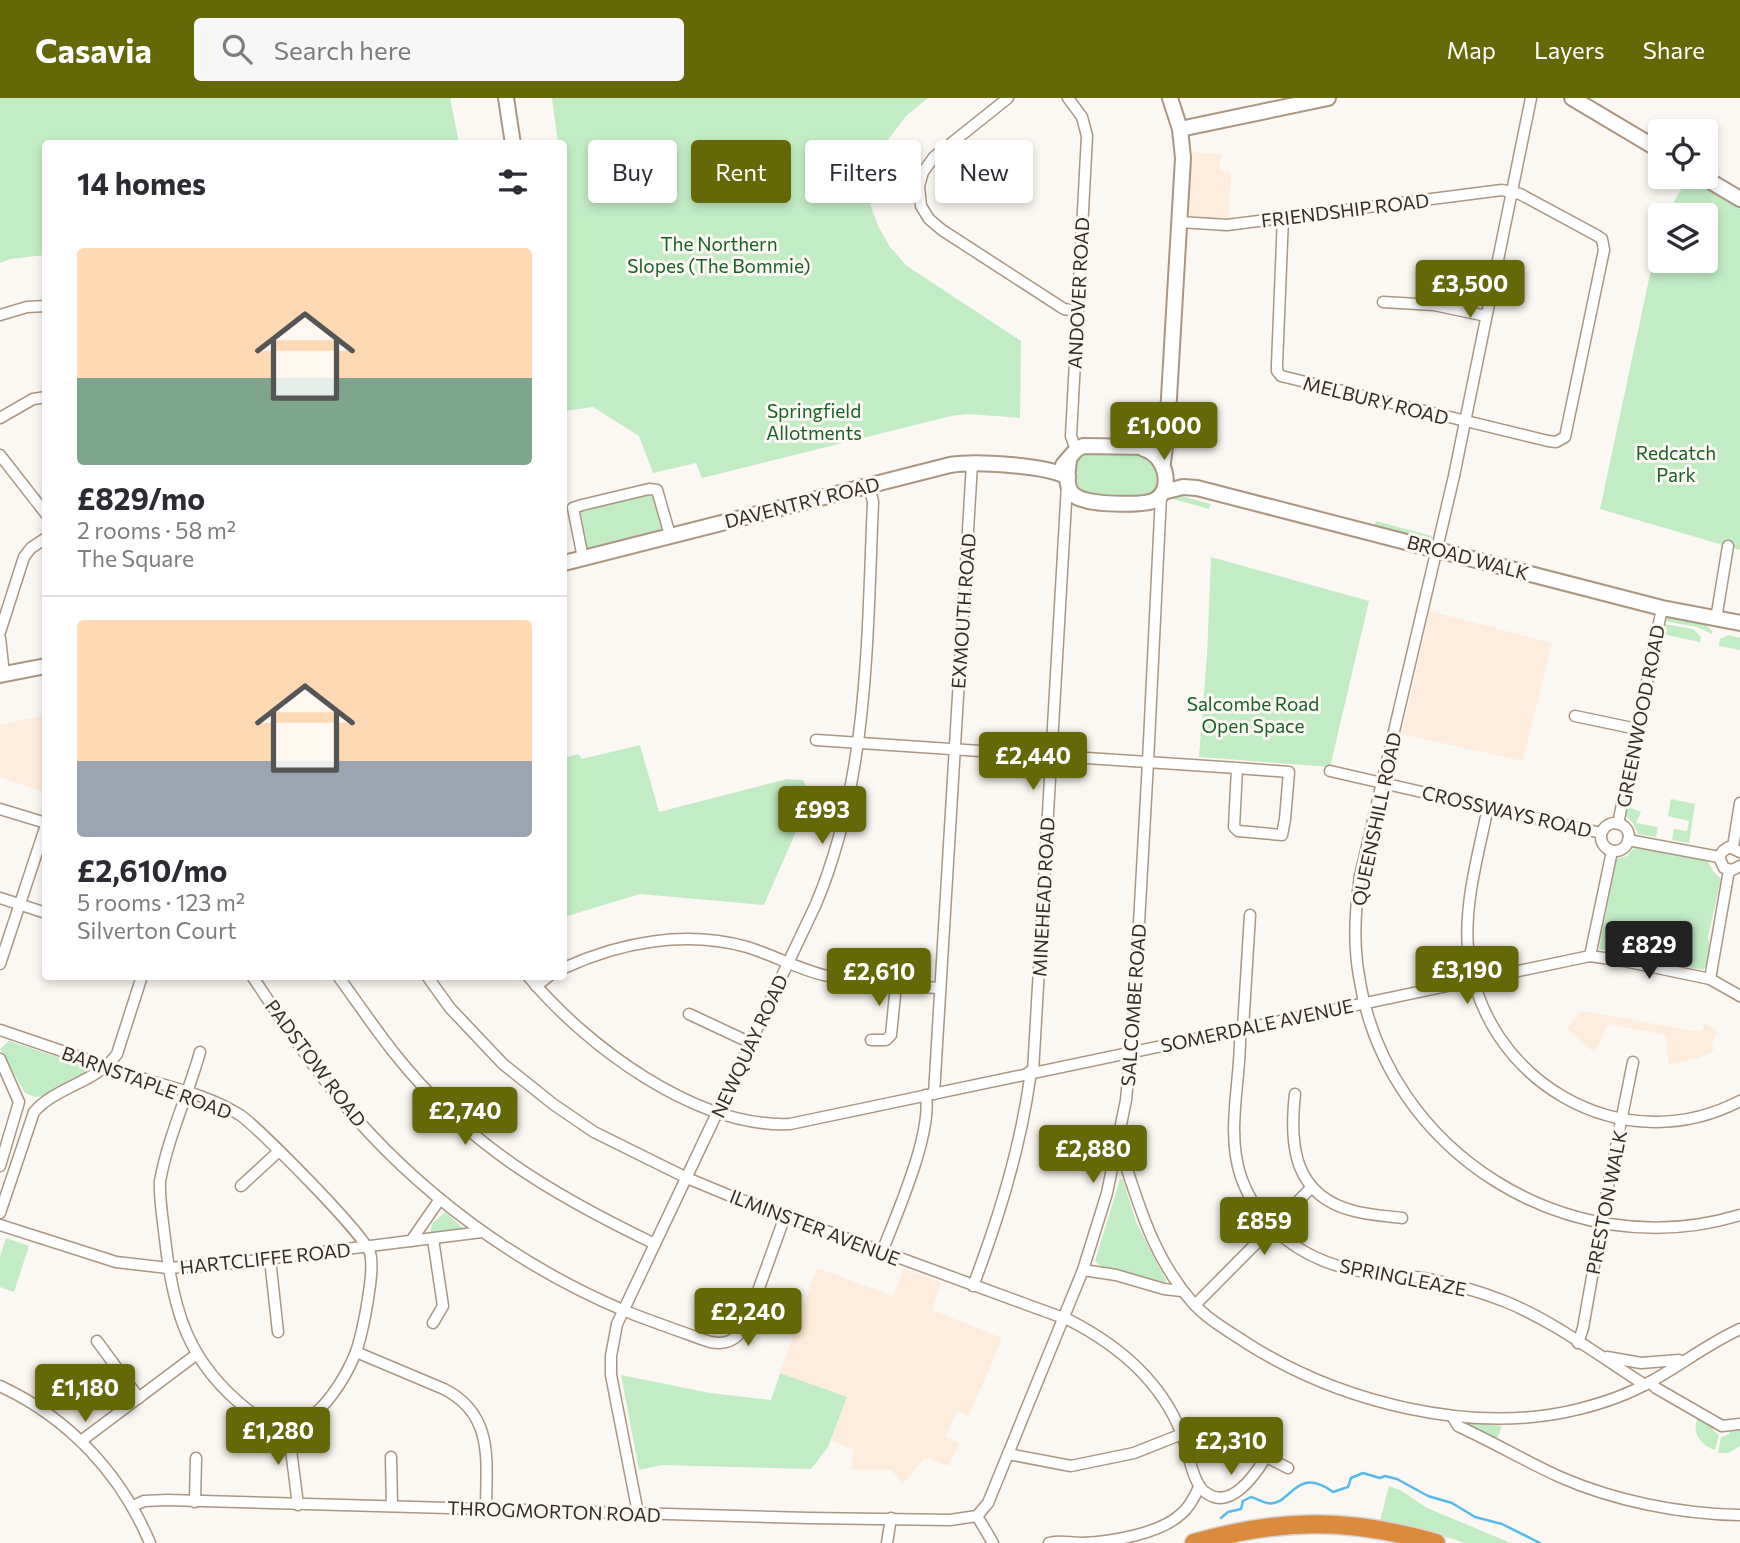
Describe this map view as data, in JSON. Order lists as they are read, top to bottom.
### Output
{
  "streets": {
    "street": [
      "FRIENDSHIP ROAD",
      "ANDOVER ROAD",
      "MELBURY ROAD",
      "DAVENTRY ROAD",
      "BROAD WALK",
      "EXMOUTH ROAD",
      "GREENWOOD ROAD",
      "CROSSWAYS ROAD",
      "QUEENSHILL ROAD",
      "MINEHEAD ROAD",
      "SALCOMBE ROAD",
      "SOMERDALE AVENUE",
      "NEWQUAY ROAD",
      "PADSTOW ROAD",
      "BARNSTAPLE ROAD",
      "PRESTON WALK",
      "ILMINSTER AVENUE",
      "HARTCLIFFE ROAD",
      "SPRINGLEAZE",
      "THROGMORTON ROAD"
    ]
  },
  "crossings": [
    ["FRIENDSHIP ROAD", "MELBURY ROAD"],
    ["FRIENDSHIP ROAD", "QUEENSHILL ROAD"],
    ["ANDOVER ROAD", "DAVENTRY ROAD"],
    ["ANDOVER ROAD", "BROAD WALK"],
    ["ANDOVER ROAD", "MINEHEAD ROAD"],
    ["ANDOVER ROAD", "SALCOMBE ROAD"],
    ["MELBURY ROAD", "QUEENSHILL ROAD"],
    ["DAVENTRY ROAD", "BROAD WALK"],
    ["DAVENTRY ROAD", "EXMOUTH ROAD"],
    ["DAVENTRY ROAD", "MINEHEAD ROAD"],
    ["DAVENTRY ROAD", "SALCOMBE ROAD"],
    ["DAVENTRY ROAD", "NEWQUAY ROAD"],
    ["BROAD WALK", "GREENWOOD ROAD"],
    ["BROAD WALK", "QUEENSHILL ROAD"],
    ["BROAD WALK", "MINEHEAD ROAD"],
    ["BROAD WALK", "SALCOMBE ROAD"],
    ["EXMOUTH ROAD", "SOMERDALE AVENUE"],
    ["EXMOUTH ROAD", "ILMINSTER AVENUE"],
    ["GREENWOOD ROAD", "CROSSWAYS ROAD"],
    ["CROSSWAYS ROAD", "QUEENSHILL ROAD"],
    ["QUEENSHILL ROAD", "SOMERDALE AVENUE"],
    ["QUEENSHILL ROAD", "PRESTON WALK"],
    ["MINEHEAD ROAD", "SALCOMBE ROAD"],
    ["MINEHEAD ROAD", "SOMERDALE AVENUE"],
    ["MINEHEAD ROAD", "ILMINSTER AVENUE"],
    ["SALCOMBE ROAD", "SOMERDALE AVENUE"],
    ["SALCOMBE ROAD", "ILMINSTER AVENUE"],
    ["SALCOMBE ROAD", "THROGMORTON ROAD"],
    ["SOMERDALE AVENUE", "NEWQUAY ROAD"],
    ["SOMERDALE AVENUE", "SPRINGLEAZE"],
    ["NEWQUAY ROAD", "PADSTOW ROAD"],
    ["NEWQUAY ROAD", "ILMINSTER AVENUE"],
    ["NEWQUAY ROAD", "THROGMORTON ROAD"],
    ["PADSTOW ROAD", "ILMINSTER AVENUE"],
    ["PADSTOW ROAD", "HARTCLIFFE ROAD"],
    ["BARNSTAPLE ROAD", "HARTCLIFFE ROAD"],
    ["PRESTON WALK", "SPRINGLEAZE"]
  ],
  "parks": [
    "The Northern Slopes (The Bommie)",
    "Springfield Allotments",
    "Redcatch Park",
    "Salcombe Road Open Space"
  ],
  "page": {
    "header": "Casavia",
    "search": "Search here",
    "nav": ["Map", "Layers", "Share"],
    "chip": [
      "Buy",
      "Rent",
      "Filters",
      "New"
    ],
    "heading": "14 homes",
    "list": [
      {
        "name": "£829/mo",
        "note": "2 rooms · 58 m² · The Square"
      },
      {
        "name": "£2,610/mo",
        "note": "5 rooms · 123 m² · Silverton Court"
      }
    ],
    "price": [
      "£3,500",
      "£1,000",
      "£2,440",
      "£993",
      "£829",
      "£3,190",
      "£2,610",
      "£2,740",
      "£2,880",
      "£859",
      "£2,240",
      "£1,180",
      "£1,280",
      "£2,310"
    ]
  }
}
